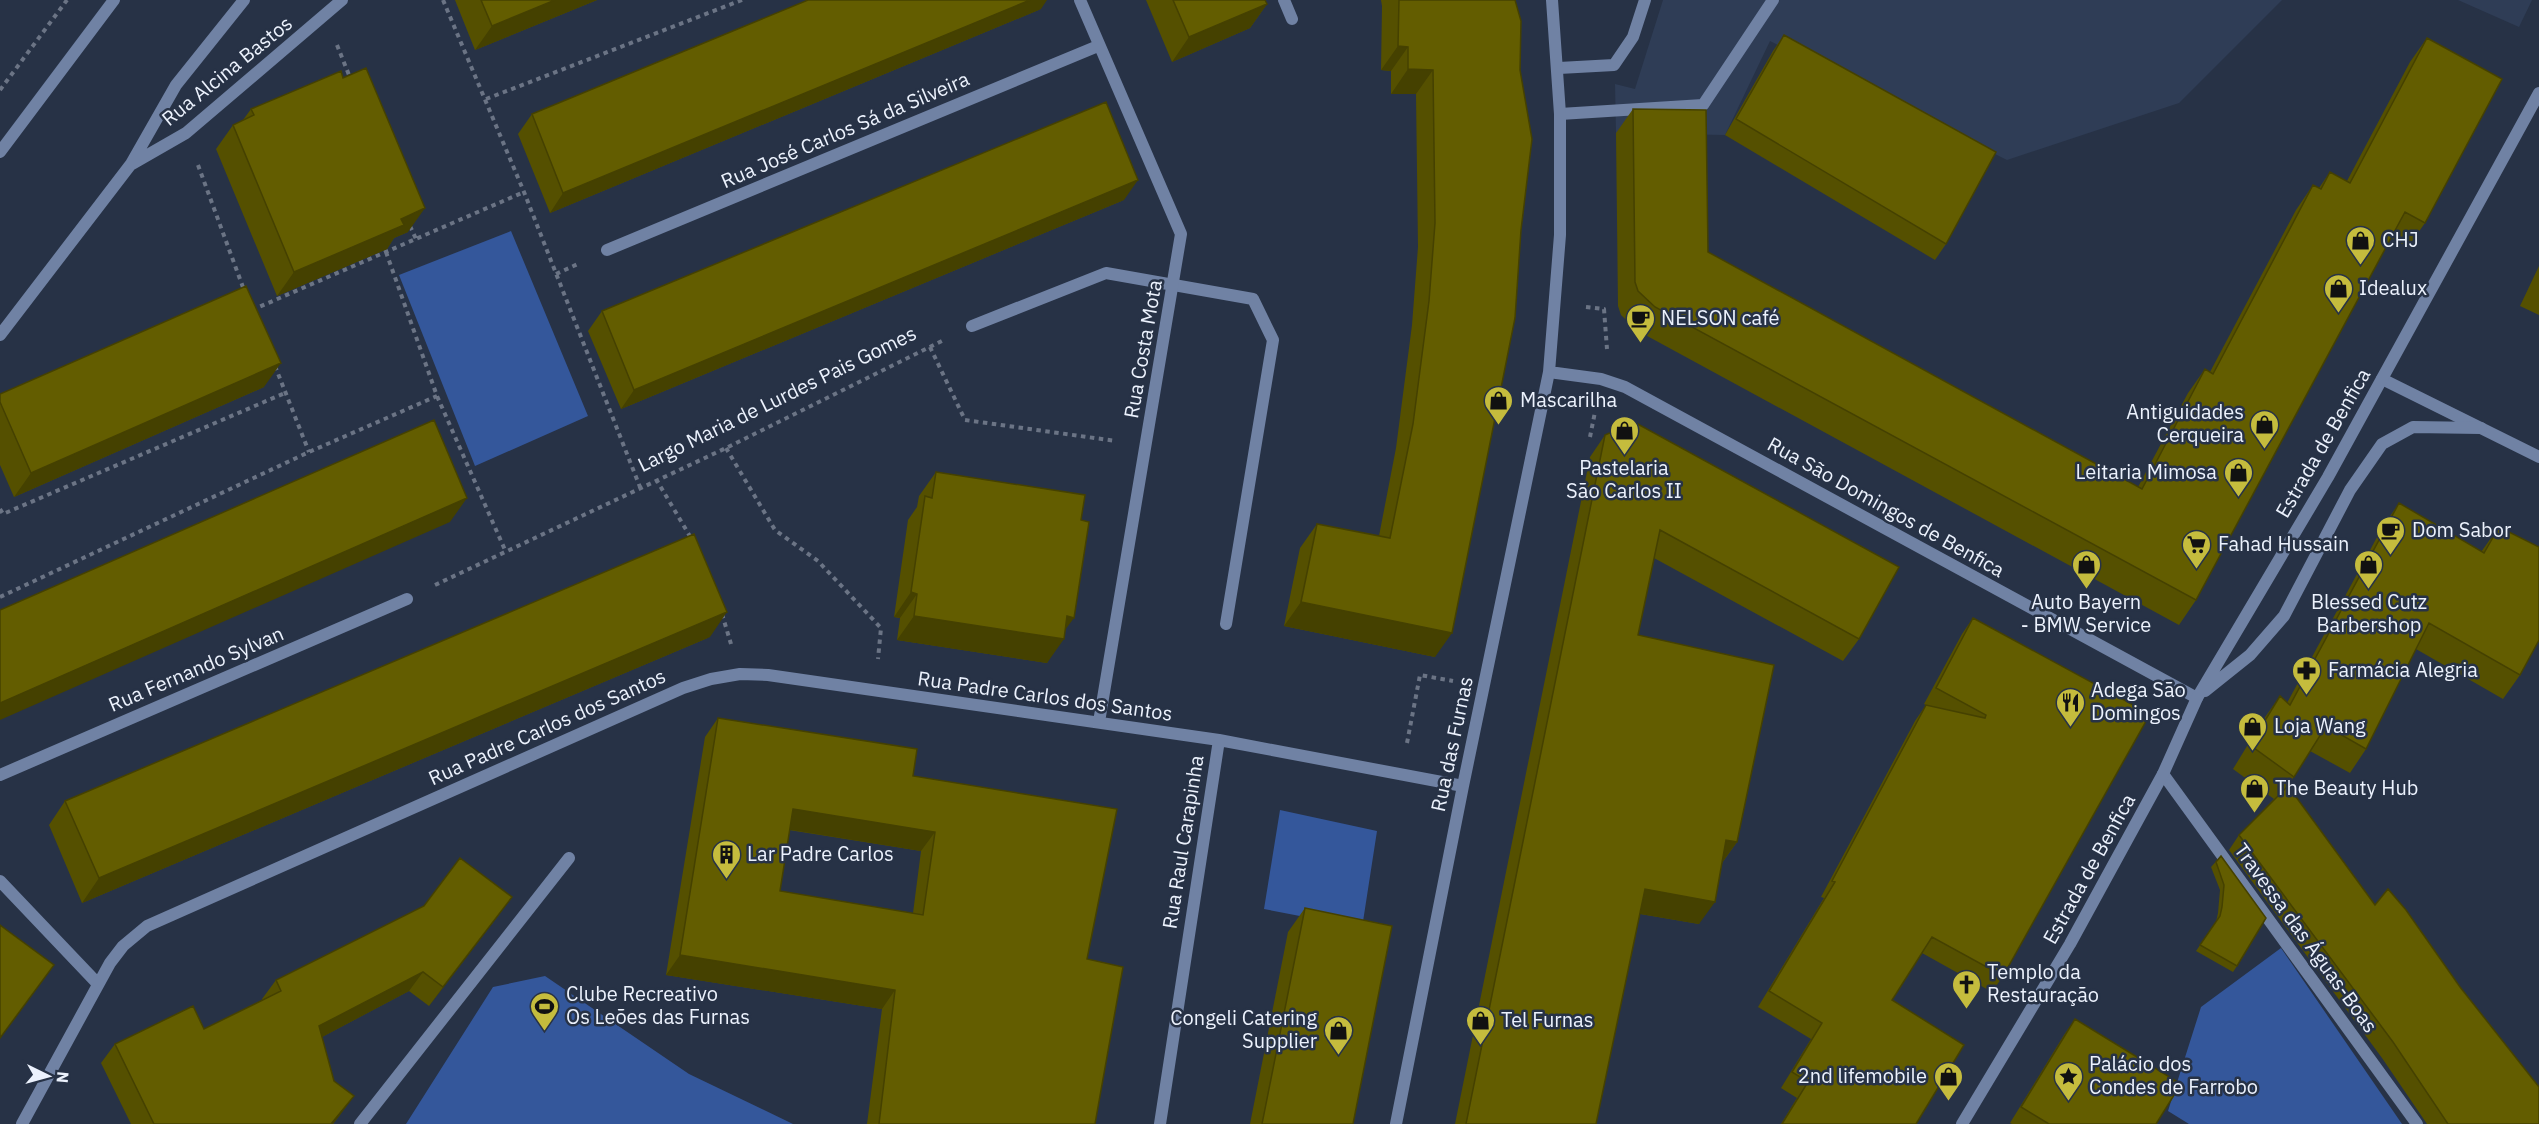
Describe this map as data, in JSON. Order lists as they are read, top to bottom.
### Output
{
  "streets": {
    "street": [
      "Rua Alcina Bastos",
      "Rua José Carlos Sá da Silveira",
      "Rua Costa Mota",
      "Estrada de Benfica",
      "Rua São Domingos de Benfica",
      "Rua Fernando Sylvan",
      "Rua Padre Carlos dos Santos",
      "Rua das Furnas",
      "Rua Raul Carapinha",
      "Travessa das Águas-Boas"
    ],
    "path": ["Largo Maria de Lurdes Pais Gomes"]
  },
  "crossings": [
    ["Rua José Carlos Sá da Silveira", "Rua Costa Mota"],
    ["Rua Costa Mota", "Rua Padre Carlos dos Santos"],
    ["Largo Maria de Lurdes Pais Gomes", "Rua Fernando Sylvan"],
    ["Estrada de Benfica", "Rua São Domingos de Benfica"],
    ["Estrada de Benfica", "Travessa das Águas-Boas"],
    ["Rua São Domingos de Benfica", "Rua das Furnas"],
    ["Rua Padre Carlos dos Santos", "Rua Raul Carapinha"],
    ["Rua das Furnas", "Rua Raul Carapinha"]
  ],
  "places": {
    "shop": [
      "CHJ",
      "Idealux",
      "Mascarilha",
      "Antiguidades Cerqueira",
      "Pastelaria São Carlos II",
      "Leitaria Mimosa",
      "Auto Bayern - BMW Service",
      "Blessed Cutz Barbershop",
      "Loja Wang",
      "The Beauty Hub",
      "Tel Furnas",
      "Congeli Catering Supplier",
      "2nd lifemobile"
    ],
    "cafe": ["NELSON café", "Dom Sabor"],
    "supermarket": ["Fahad Hussain"],
    "pharmacy": ["Farmácia Alegria"],
    "restaurant": ["Adega São Domingos"],
    "building": ["Lar Padre Carlos"],
    "church": ["Templo da Restauração"],
    "sports": ["Clube Recreativo Os Leões das Furnas"],
    "place": ["Palácio dos Condes de Farrobo"]
  },
  "north": "right"
}
